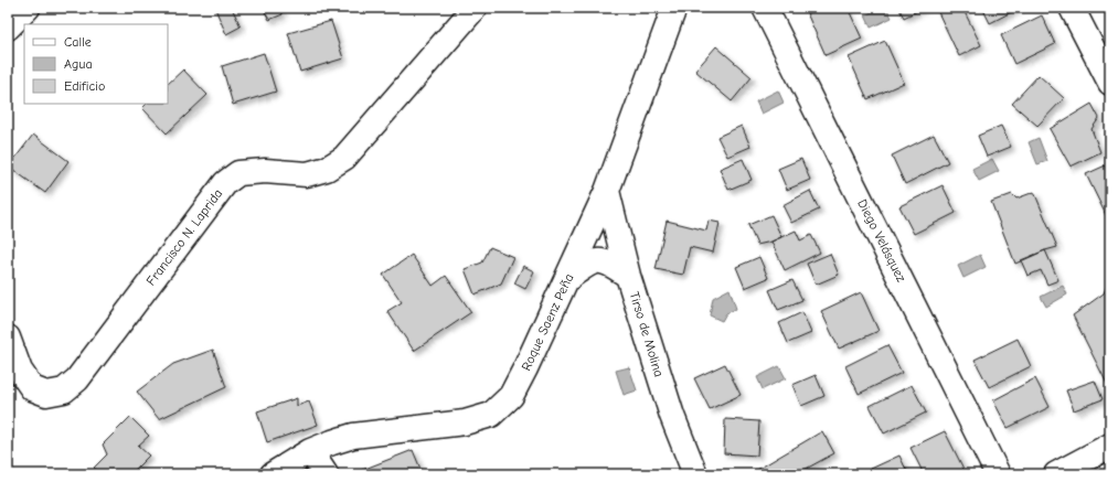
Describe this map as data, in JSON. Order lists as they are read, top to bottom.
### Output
{
  "streets": {
    "street": [
      "Francisco N. Laprida",
      "Diego Velásquez",
      "Roque Saenz Peña",
      "Tirso de Molina"
    ]
  },
  "crossings": [
    ["Roque Saenz Peña", "Tirso de Molina"]
  ],
  "legend": ["Calle", "Agua", "Edificio"]
}
